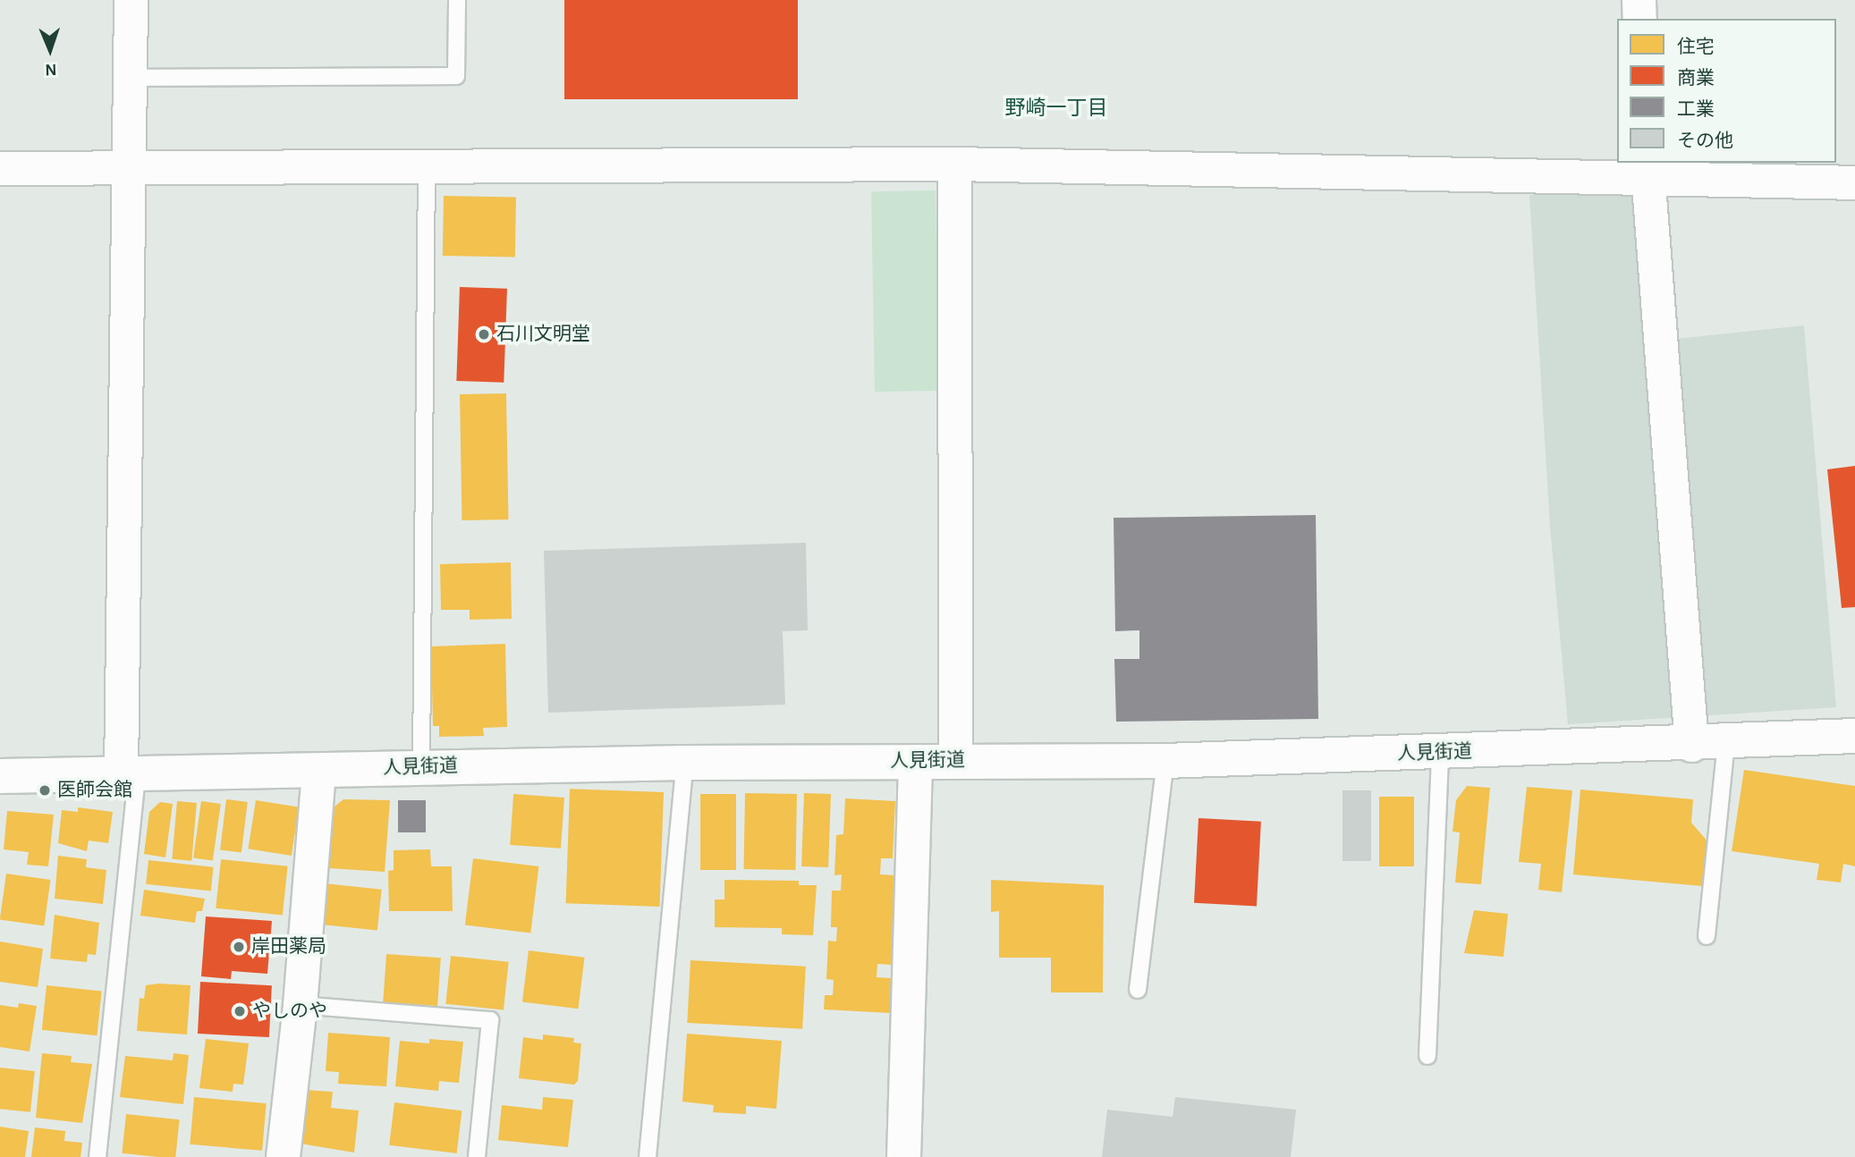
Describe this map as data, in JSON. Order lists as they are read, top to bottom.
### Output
{
  "streets": {
    "main road": ["人見街道"]
  },
  "districts": ["野崎一丁目"],
  "places": [
    "石川文明堂",
    "医師会館",
    "岸田薬局",
    "やしのや"
  ],
  "legend": [
    "住宅",
    "商業",
    "工業",
    "その他"
  ],
  "north": "bottom"
}
